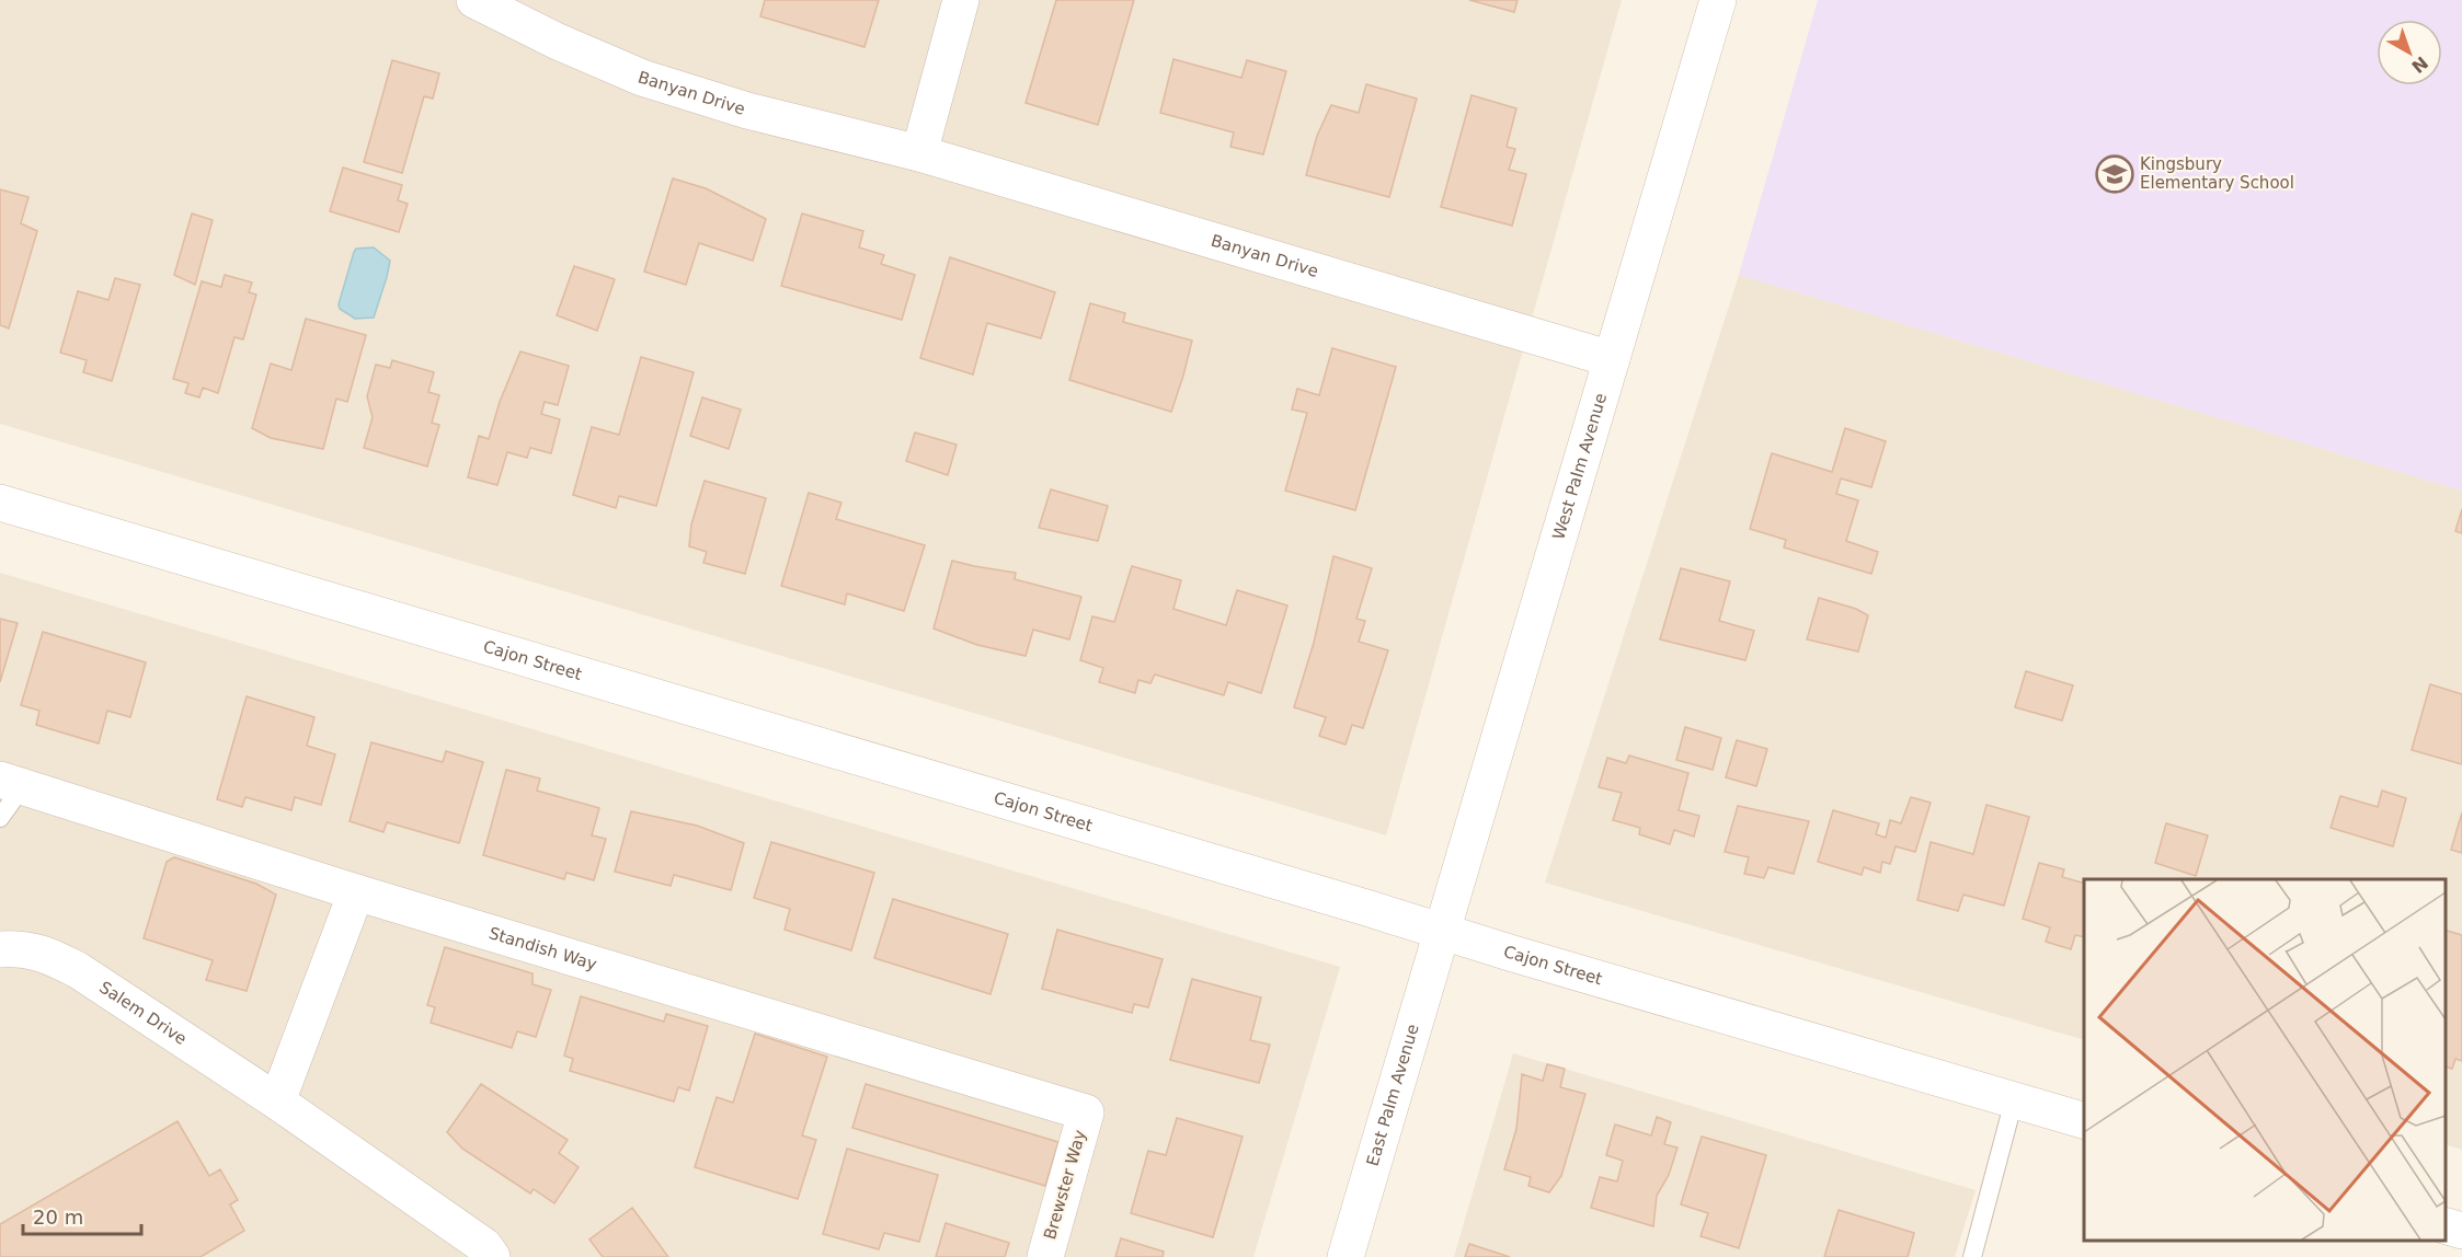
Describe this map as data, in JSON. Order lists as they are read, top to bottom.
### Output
{
  "streets": {
    "street": [
      "Banyan Drive",
      "West Palm Avenue",
      "Cajon Street",
      "Standish Way",
      "Salem Drive",
      "East Palm Avenue",
      "Brewster Way"
    ]
  },
  "crossings": [
    ["Banyan Drive", "West Palm Avenue"],
    ["West Palm Avenue", "Cajon Street"],
    ["West Palm Avenue", "East Palm Avenue"],
    ["Cajon Street", "East Palm Avenue"],
    ["Standish Way", "Brewster Way"]
  ],
  "places": {
    "school or university": ["Kingsbury Elementary School"]
  },
  "scale_bar": "20 m",
  "north": "bottom right"
}
